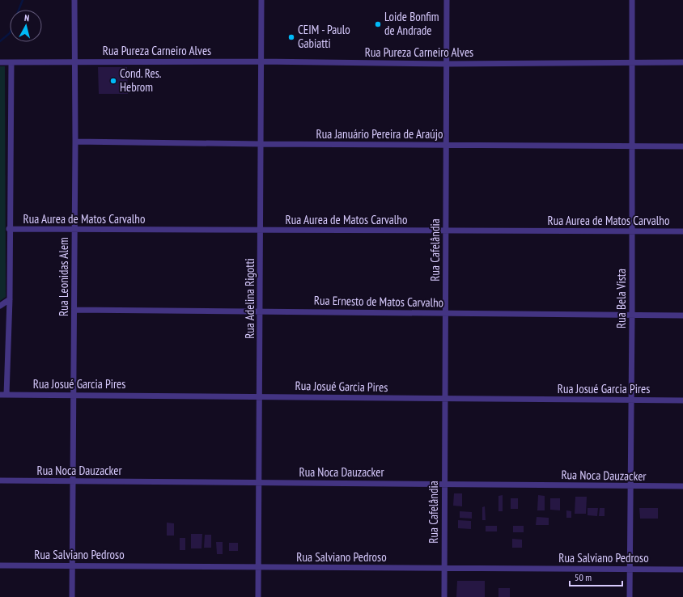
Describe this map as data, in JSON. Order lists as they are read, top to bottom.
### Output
{
  "streets": {
    "street": [
      "Rua Pureza Carneiro Alves",
      "Rua Januário Pereira de Araújo",
      "Rua Aurea de Matos Carvalho",
      "Rua Cafelândia",
      "Rua Leonidas Alem",
      "Rua Adelina Rigotti",
      "Rua Bela Vista",
      "Rua Ernesto de Matos Carvalho",
      "Rua Josué Garcia Pires",
      "Rua Noca Dauzacker",
      "Rua Salviano Pedroso"
    ]
  },
  "crossings": [
    ["Rua Pureza Carneiro Alves", "Rua Cafelândia"],
    ["Rua Pureza Carneiro Alves", "Rua Leonidas Alem"],
    ["Rua Pureza Carneiro Alves", "Rua Adelina Rigotti"],
    ["Rua Pureza Carneiro Alves", "Rua Bela Vista"],
    ["Rua Januário Pereira de Araújo", "Rua Cafelândia"],
    ["Rua Januário Pereira de Araújo", "Rua Leonidas Alem"],
    ["Rua Januário Pereira de Araújo", "Rua Adelina Rigotti"],
    ["Rua Januário Pereira de Araújo", "Rua Bela Vista"],
    ["Rua Aurea de Matos Carvalho", "Rua Cafelândia"],
    ["Rua Aurea de Matos Carvalho", "Rua Leonidas Alem"],
    ["Rua Aurea de Matos Carvalho", "Rua Adelina Rigotti"],
    ["Rua Aurea de Matos Carvalho", "Rua Bela Vista"],
    ["Rua Cafelândia", "Rua Ernesto de Matos Carvalho"],
    ["Rua Cafelândia", "Rua Josué Garcia Pires"],
    ["Rua Cafelândia", "Rua Noca Dauzacker"],
    ["Rua Cafelândia", "Rua Salviano Pedroso"],
    ["Rua Leonidas Alem", "Rua Ernesto de Matos Carvalho"],
    ["Rua Leonidas Alem", "Rua Josué Garcia Pires"],
    ["Rua Leonidas Alem", "Rua Noca Dauzacker"],
    ["Rua Leonidas Alem", "Rua Salviano Pedroso"],
    ["Rua Adelina Rigotti", "Rua Ernesto de Matos Carvalho"],
    ["Rua Adelina Rigotti", "Rua Josué Garcia Pires"],
    ["Rua Adelina Rigotti", "Rua Noca Dauzacker"],
    ["Rua Adelina Rigotti", "Rua Salviano Pedroso"],
    ["Rua Bela Vista", "Rua Ernesto de Matos Carvalho"],
    ["Rua Bela Vista", "Rua Josué Garcia Pires"],
    ["Rua Bela Vista", "Rua Noca Dauzacker"],
    ["Rua Bela Vista", "Rua Salviano Pedroso"]
  ],
  "places": ["Loide Bonfim de Andrade", "CEIM - Paulo Gabiatti", "Cond. Res. Hebrom"],
  "scale_bar": "50 m",
  "north": "top"
}
